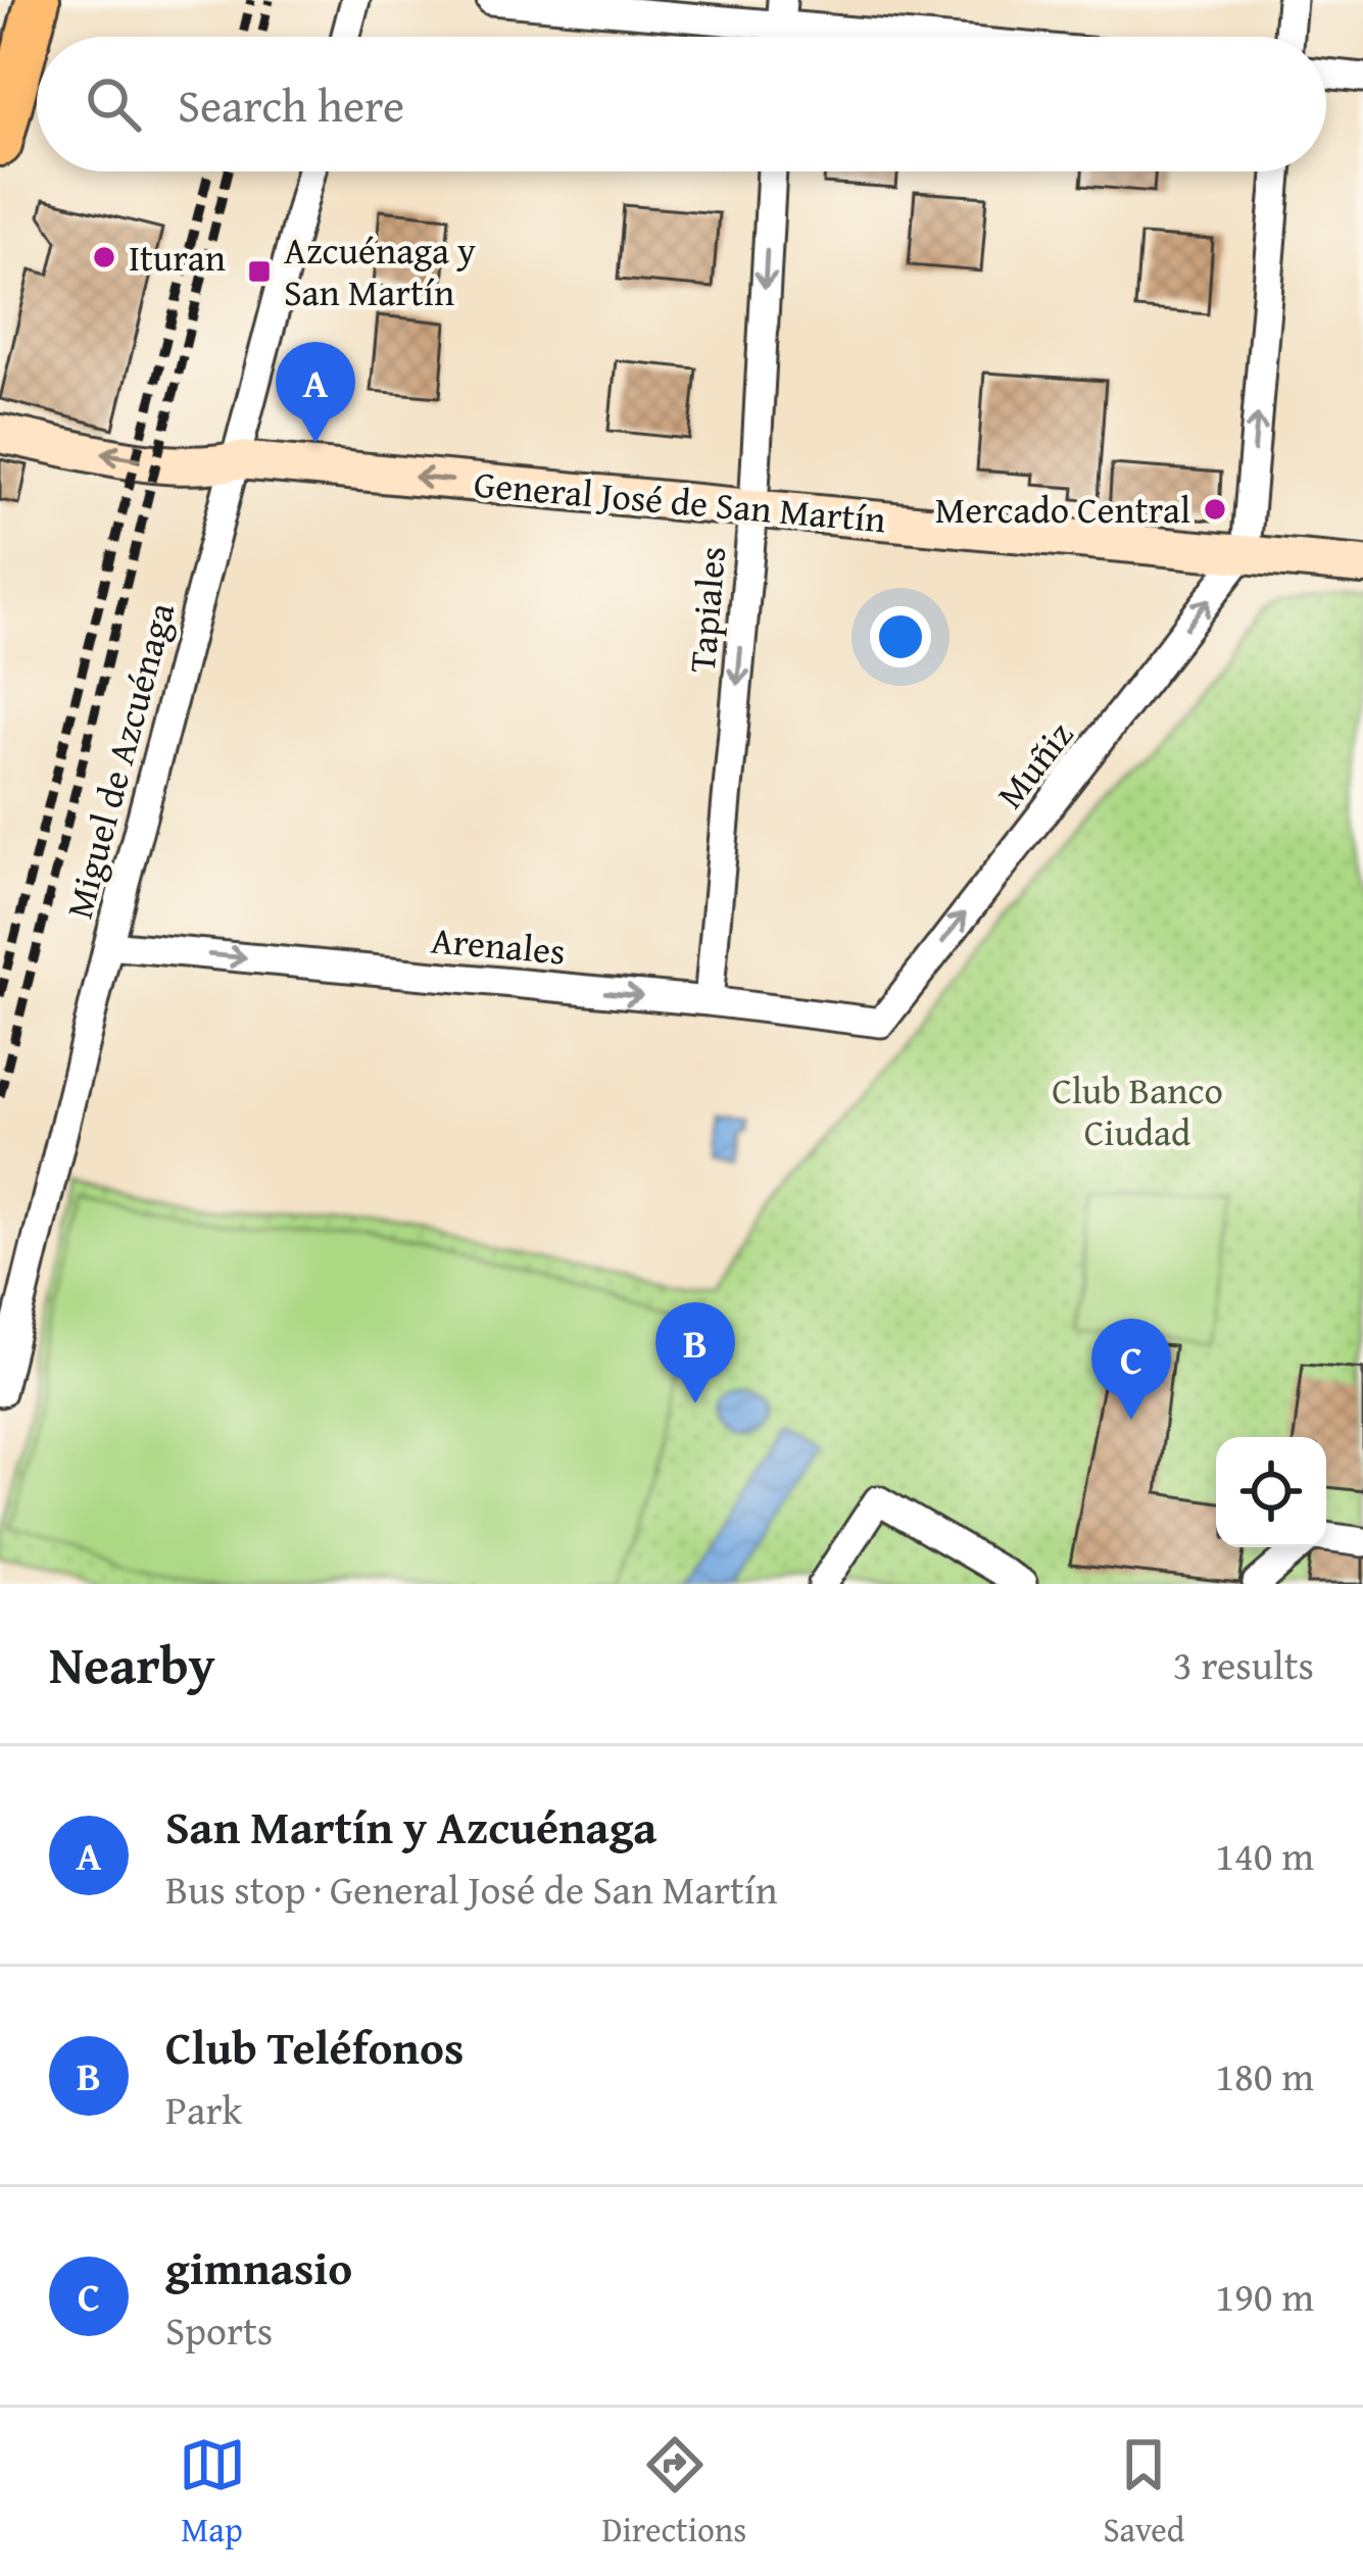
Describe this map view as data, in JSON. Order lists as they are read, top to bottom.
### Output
{
  "streets": {
    "street": [
      "General José de San Martín",
      "Tapiales",
      "Miguel de Azcuénaga",
      "Muñiz",
      "Arenales"
    ]
  },
  "crossings": [
    ["General José de San Martín", "Tapiales"],
    ["General José de San Martín", "Miguel de Azcuénaga"],
    ["General José de San Martín", "Muñiz"],
    ["Tapiales", "Arenales"],
    ["Miguel de Azcuénaga", "Arenales"],
    ["Muñiz", "Arenales"]
  ],
  "one_way": [
    "General José de San Martín",
    "Tapiales",
    "Muñiz",
    "Arenales"
  ],
  "parks": ["Club Banco Ciudad"],
  "places": {
    "other": ["Ituran", "Mercado Central"],
    "transit": ["Azcuénaga y San Martín"]
  },
  "page": {
    "search": "Search here",
    "pins": ["A", "B", "C"],
    "heading": ["Nearby", "3 results"],
    "list": [
      {
        "mark": "A",
        "name": "San Martín y Azcuénaga",
        "note": "Bus stop · General José de San Martín",
        "value": "140 m"
      },
      {
        "mark": "B",
        "name": "Club Teléfonos",
        "note": "Park",
        "value": "180 m"
      },
      {
        "mark": "C",
        "name": "gimnasio",
        "note": "Sports",
        "value": "190 m"
      }
    ],
    "nav": ["Map", "Directions", "Saved"]
  }
}
